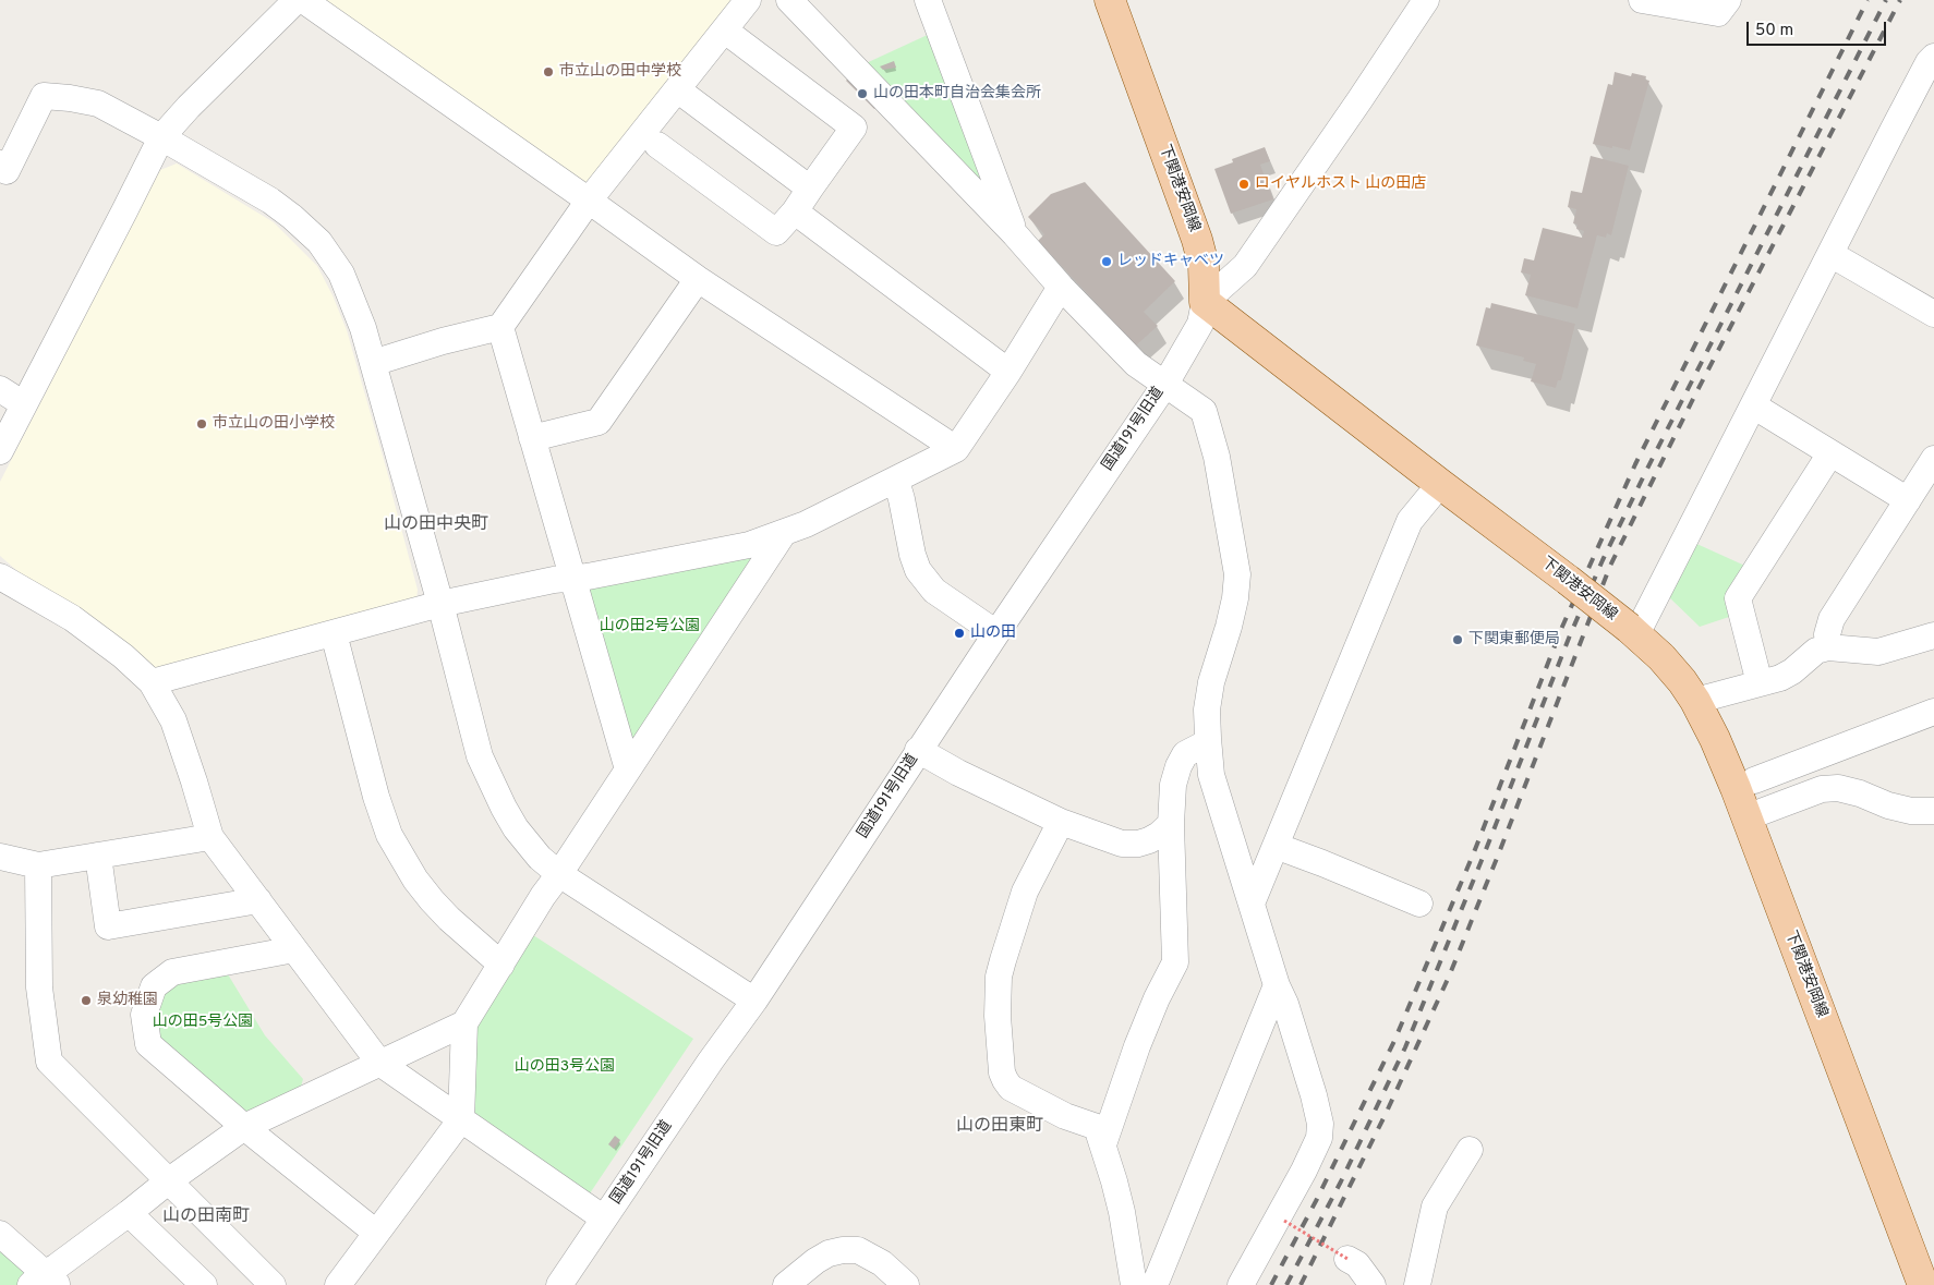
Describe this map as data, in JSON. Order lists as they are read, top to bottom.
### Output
{
  "streets": {
    "main road": ["下関港安岡線"],
    "street": ["国道191号旧道"]
  },
  "crossings": [
    ["下関港安岡線", "国道191号旧道"]
  ],
  "districts": ["山の田中央町", "山の田東町", "山の田南町"],
  "parks": ["山の田2号公園", "山の田5号公園", "山の田3号公園"],
  "places": [
    "市立山の田中学校",
    "山の田本町自治会集会所",
    "ロイヤルホスト 山の田店",
    "レッドキャベツ",
    "市立山の田小学校",
    "山の田",
    "下関東郵便局",
    "泉幼稚園"
  ],
  "scale_bar": "50 m"
}
